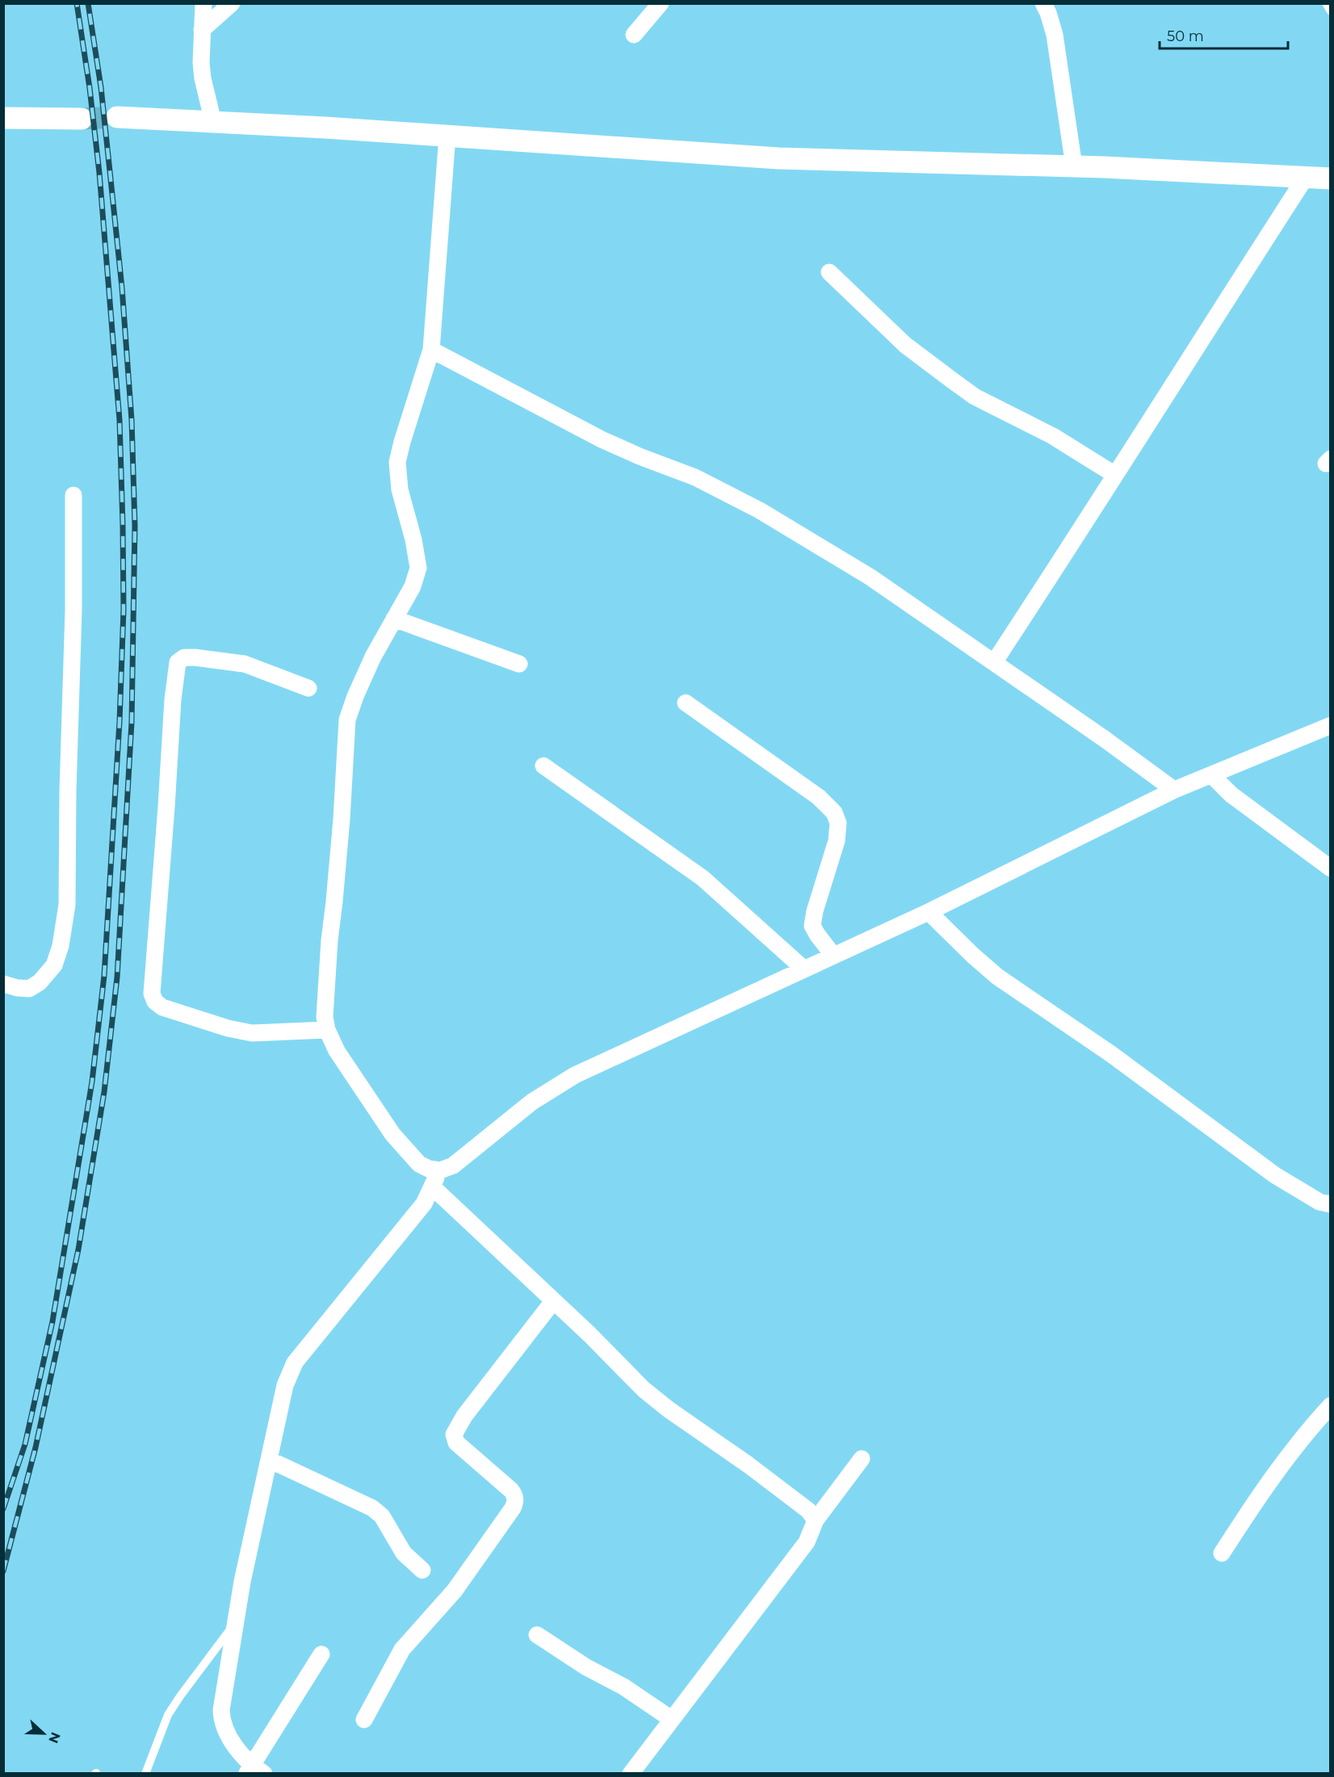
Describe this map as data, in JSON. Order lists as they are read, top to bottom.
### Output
{
  "scale_bar": "50 m",
  "north": "right"
}
